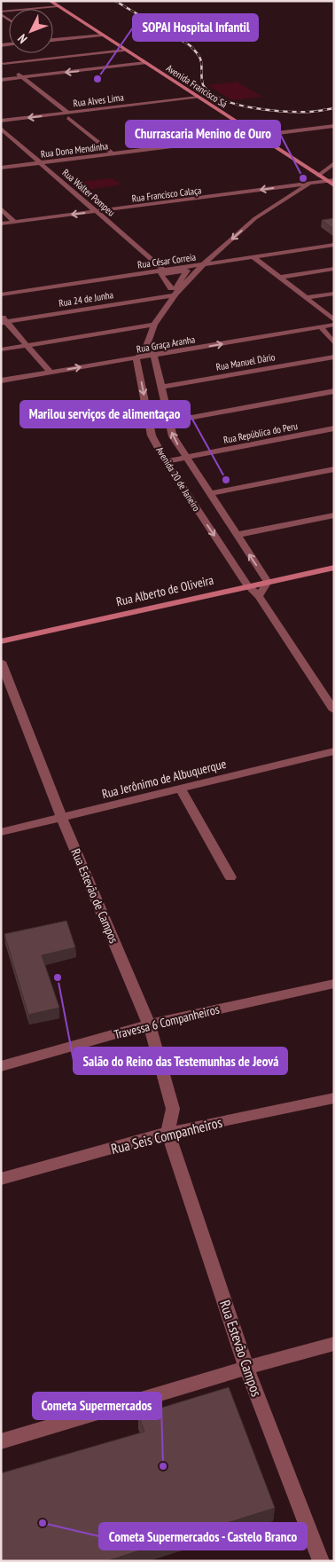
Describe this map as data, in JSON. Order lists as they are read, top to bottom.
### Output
{
  "streets": {
    "main road": ["Avenida Francisco Sá", "Rua Alberto de Oliveira"],
    "street": [
      "Rua Alves Lima",
      "Rua Dona Mendinha",
      "Rua Walter Pompeu",
      "Rua Francisco Calaça",
      "Rua César Correia",
      "Rua 24 de Junha",
      "Rua Graça Aranha",
      "Rua Manuel Dário",
      "Rua República do Peru",
      "Avenida 20 de Janeiro",
      "Rua Jerônimo de Albuquerque",
      "Rua Estevão de Campos",
      "Travessa 6 Companheiros",
      "Rua Seis Companheiros",
      "Rua Estevão Campos"
    ]
  },
  "crossings": [
    ["Avenida Francisco Sá", "Rua Alves Lima"],
    ["Avenida Francisco Sá", "Rua Dona Mendinha"],
    ["Avenida Francisco Sá", "Rua Francisco Calaça"],
    ["Rua Dona Mendinha", "Rua Walter Pompeu"],
    ["Rua Walter Pompeu", "Rua Francisco Calaça"],
    ["Rua Walter Pompeu", "Rua César Correia"],
    ["Rua Graça Aranha", "Avenida 20 de Janeiro"],
    ["Rua Manuel Dário", "Avenida 20 de Janeiro"],
    ["Rua República do Peru", "Avenida 20 de Janeiro"],
    ["Avenida 20 de Janeiro", "Rua Alberto de Oliveira"],
    ["Rua Jerônimo de Albuquerque", "Rua Estevão de Campos"],
    ["Rua Estevão de Campos", "Travessa 6 Companheiros"],
    ["Rua Estevão de Campos", "Rua Seis Companheiros"],
    ["Rua Estevão de Campos", "Rua Estevão Campos"],
    ["Rua Seis Companheiros", "Rua Estevão Campos"]
  ],
  "one_way": ["Rua Francisco Calaça"],
  "places": [
    "SOPAI Hospital Infantil",
    "Churrascaria Menino de Ouro",
    "Marilou serviços de alimentaçao",
    "Salão do Reino das Testemunhas de Jeová",
    "Cometa Supermercados",
    "Cometa Supermercados - Castelo Branco"
  ],
  "north": "bottom left"
}
